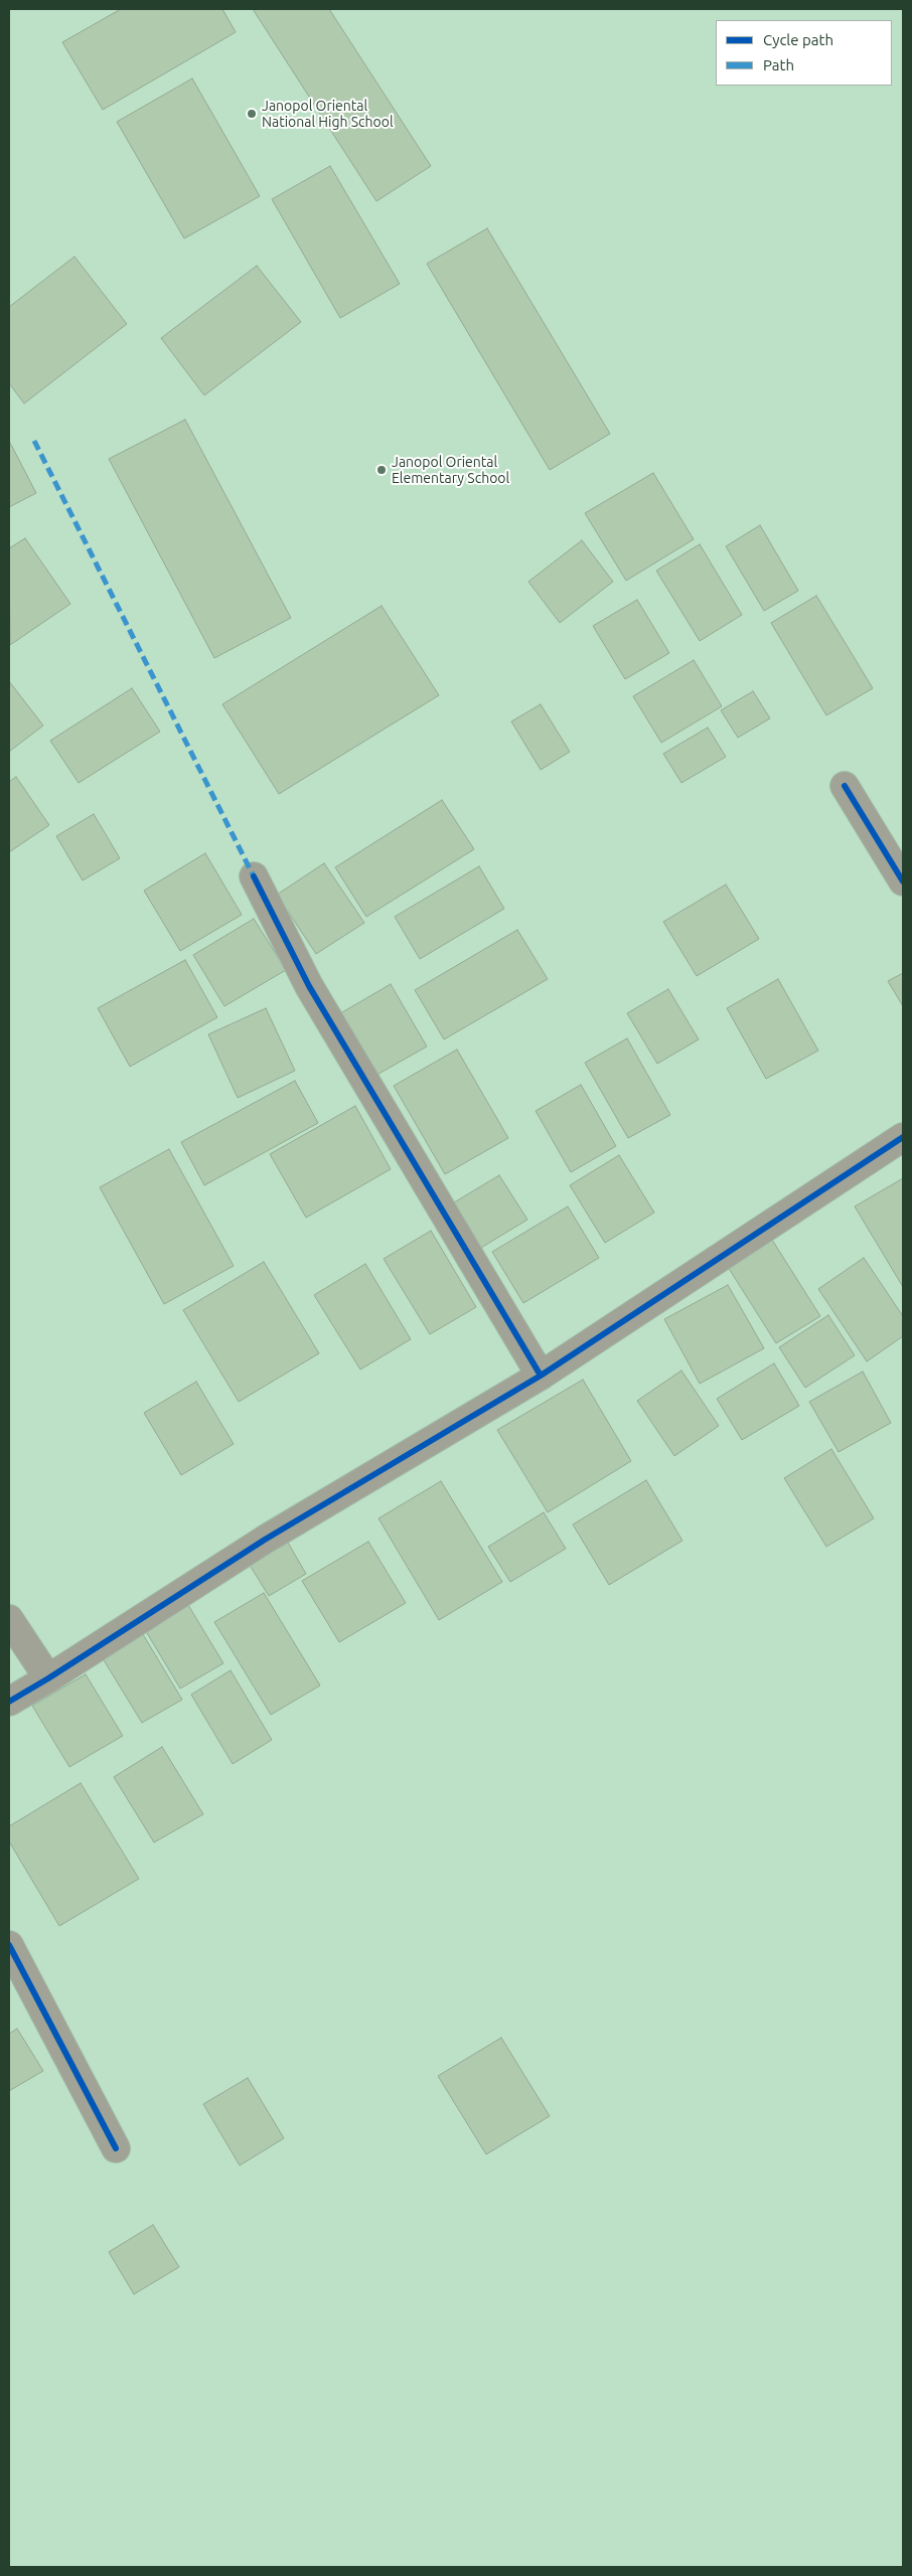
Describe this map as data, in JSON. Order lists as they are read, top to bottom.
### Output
{
  "places": ["Janopol Oriental National High School", "Janopol Oriental Elementary School"],
  "legend": ["Cycle path", "Path"]
}
